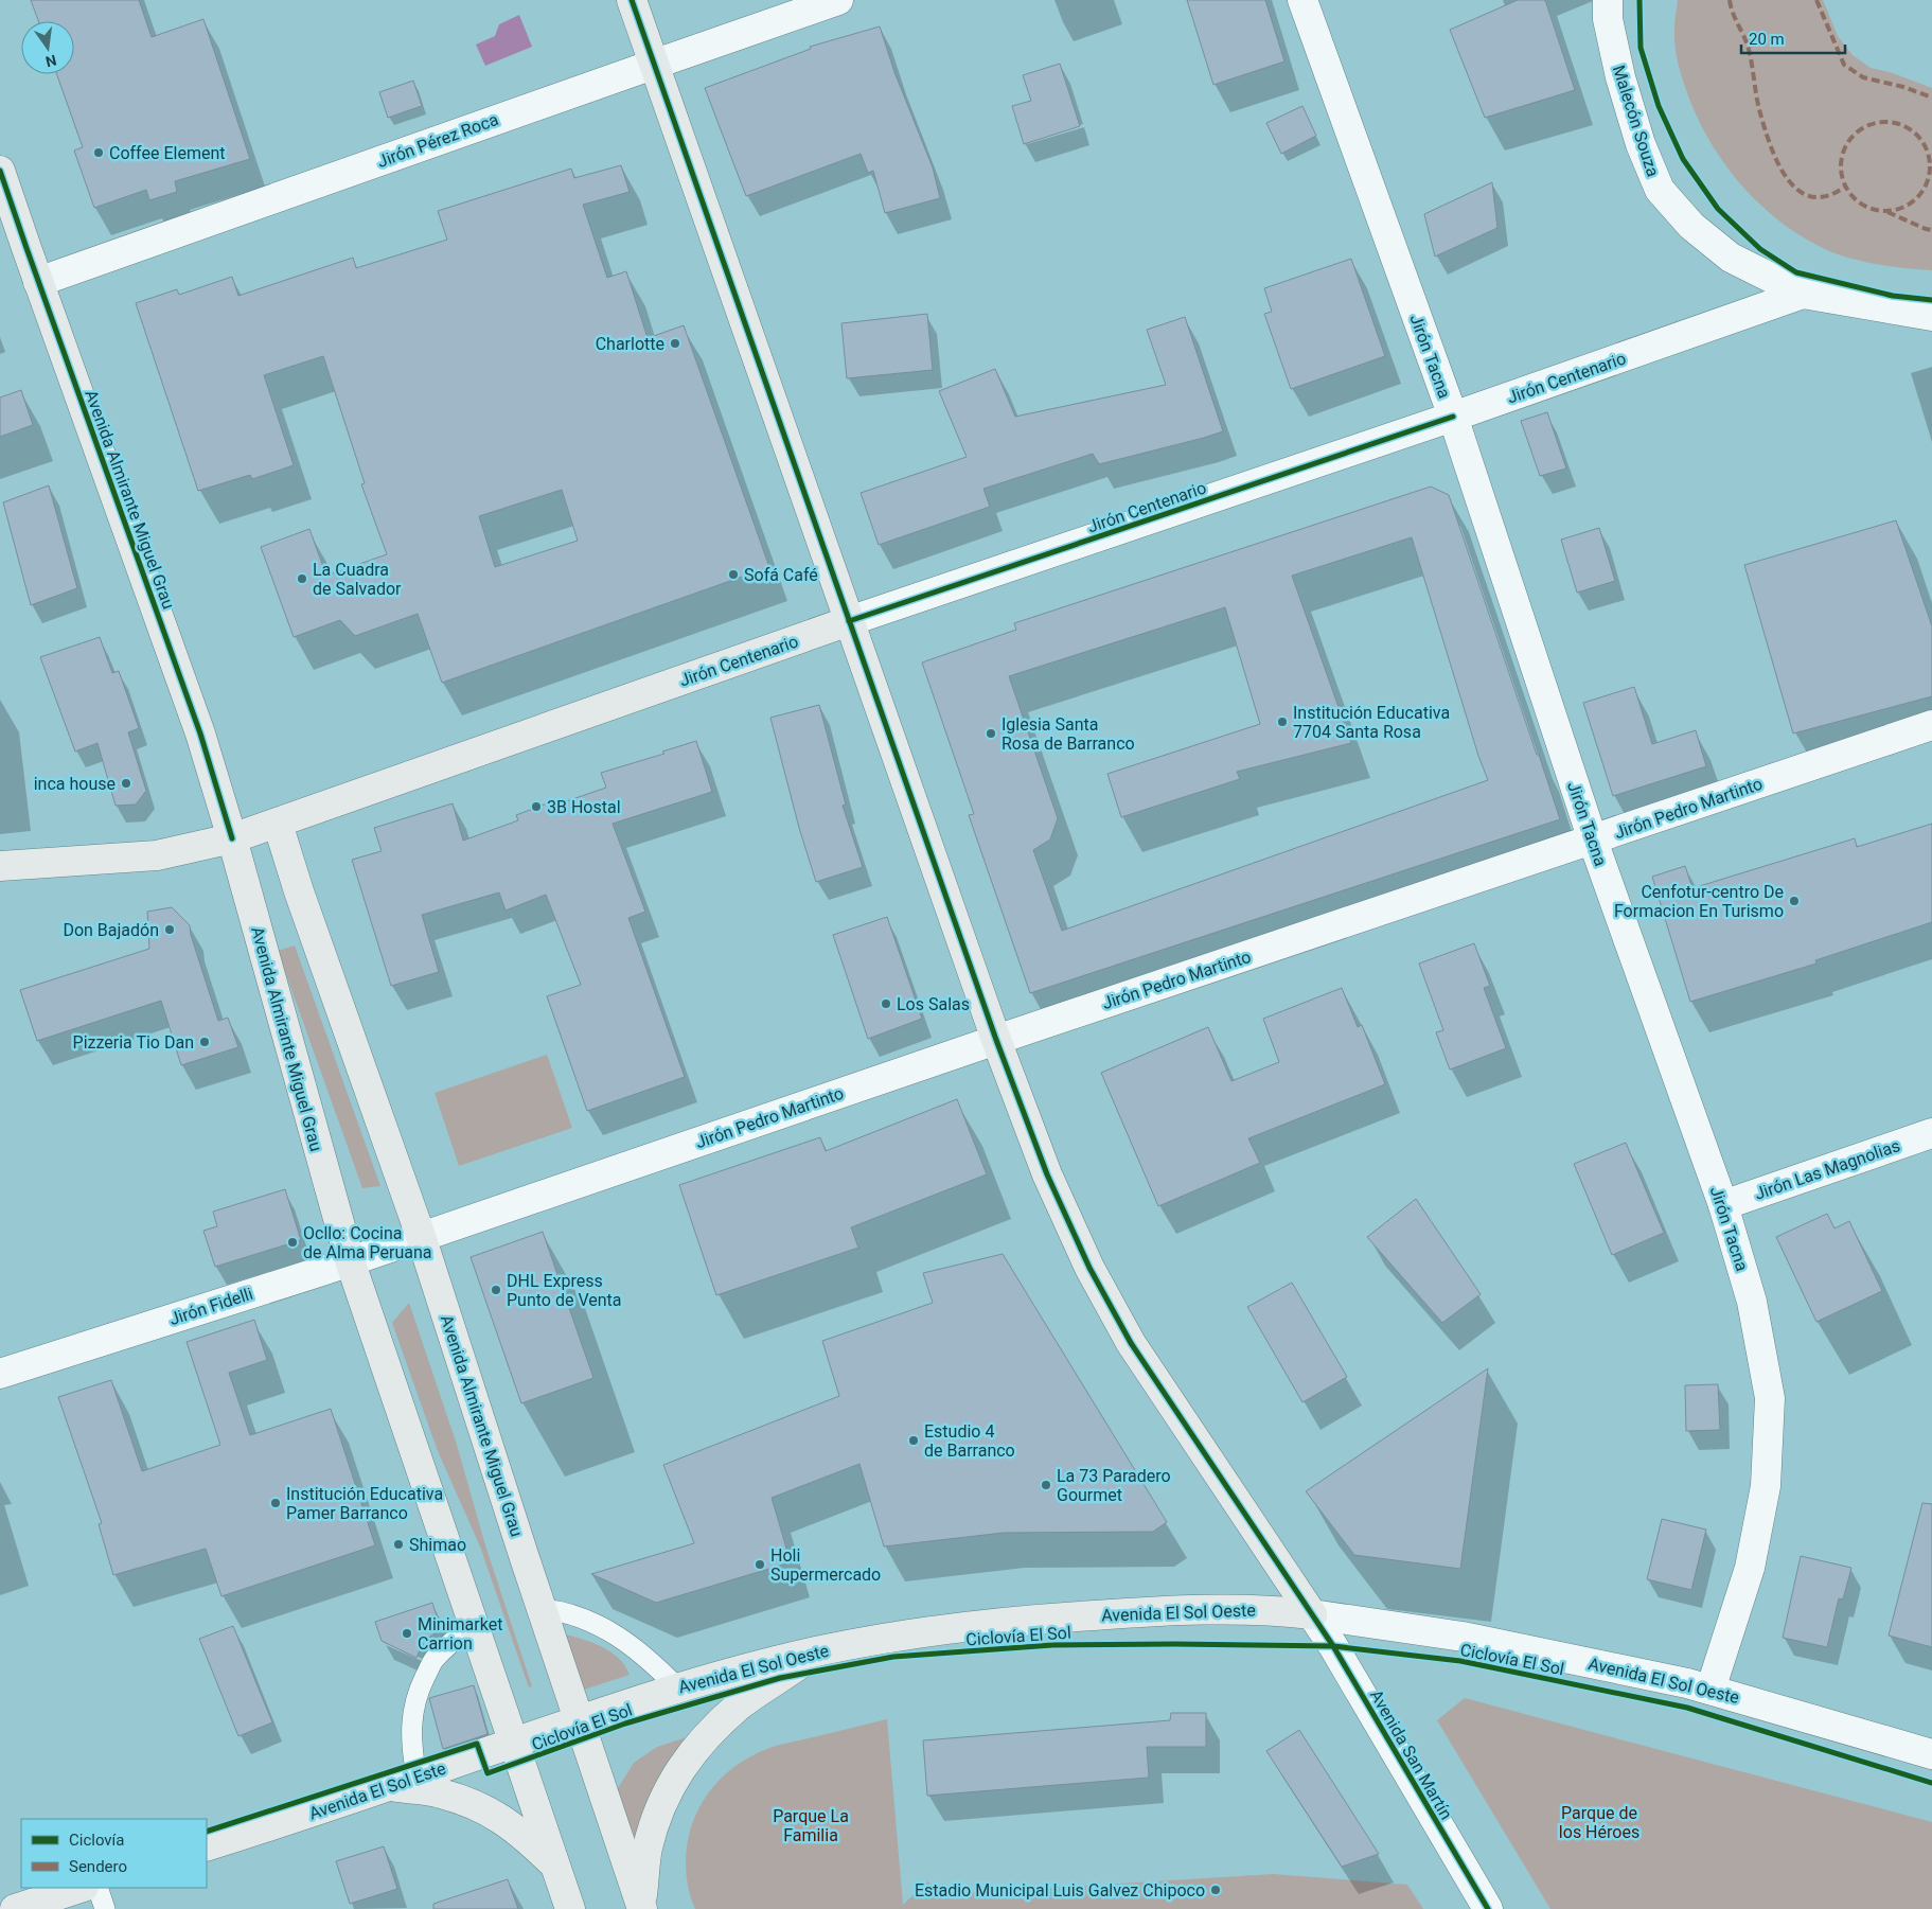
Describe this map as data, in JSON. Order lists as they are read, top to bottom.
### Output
{
  "streets": {
    "main road": [
      "Jirón Centenario",
      "Avenida Almirante Miguel Grau",
      "Avenida El Sol Oeste",
      "Avenida El Sol Este"
    ],
    "street": [
      "Malecón Souza",
      "Jirón Pérez Roca",
      "Jirón Tacna",
      "Jirón Pedro Martinto",
      "Jirón Las Magnolias",
      "Jirón Fidelli",
      "Avenida San Martín"
    ],
    "cycle path": ["Ciclovía El Sol"]
  },
  "crossings": [
    ["Malecón Souza", "Jirón Centenario"],
    ["Jirón Pérez Roca", "Avenida Almirante Miguel Grau"],
    ["Jirón Tacna", "Jirón Centenario"],
    ["Jirón Tacna", "Jirón Pedro Martinto"],
    ["Jirón Tacna", "Jirón Las Magnolias"],
    ["Jirón Tacna", "Avenida El Sol Oeste"],
    ["Jirón Centenario", "Avenida Almirante Miguel Grau"],
    ["Avenida Almirante Miguel Grau", "Jirón Pedro Martinto"],
    ["Avenida Almirante Miguel Grau", "Jirón Fidelli"],
    ["Avenida Almirante Miguel Grau", "Avenida El Sol Oeste"],
    ["Avenida Almirante Miguel Grau", "Avenida El Sol Este"],
    ["Jirón Pedro Martinto", "Jirón Fidelli"],
    ["Avenida El Sol Oeste", "Avenida San Martín"],
    ["Avenida El Sol Oeste", "Avenida El Sol Este"]
  ],
  "parks": ["Parque de los Héroes", "Parque La Familia"],
  "places": [
    "Coffee Element",
    "Charlotte",
    "Sofá Café",
    "La Cuadra de Salvador",
    "Institución Educativa 7704 Santa Rosa",
    "Iglesia Santa Rosa de Barranco",
    "inca house",
    "3B Hostal",
    "Cenfotur-centro De Formacion En Turismo",
    "Don Bajadón",
    "Los Salas",
    "Pizzeria Tio Dan",
    "Ocllo: Cocina de Alma Peruana",
    "DHL Express Punto de Venta",
    "Estudio 4 de Barranco",
    "La 73 Paradero Gourmet",
    "Institución Educativa Pamer Barranco",
    "Shimao",
    "Holi Supermercado",
    "Minimarket Carrion",
    "Estadio Municipal Luis Galvez Chipoco"
  ],
  "legend": ["Ciclovía", "Sendero"],
  "scale_bar": "20 m",
  "north": "bottom"
}
